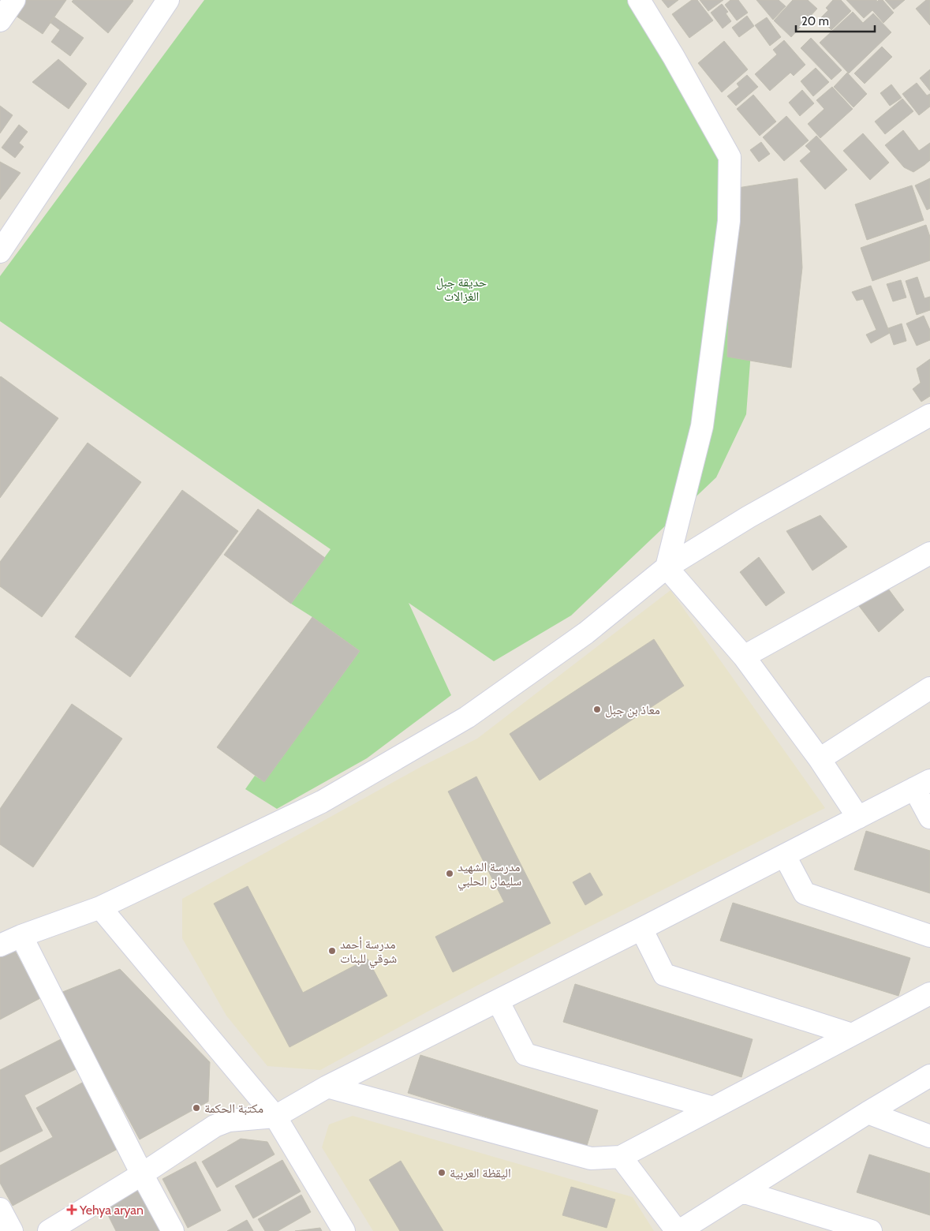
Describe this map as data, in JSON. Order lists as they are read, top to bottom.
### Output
{
  "parks": ["حديقة جبل الغزالات"],
  "places": {
    "other": [
      "معاذ بن جبل",
      "مدرسة الشهيد سليمان الحلبي",
      "مدرسة أحمد شوقي للبنات",
      "مكتبة الحكمة",
      "اليقظة العربية"
    ],
    "health": ["Yehya aryan"]
  },
  "scale_bar": "20 m"
}
